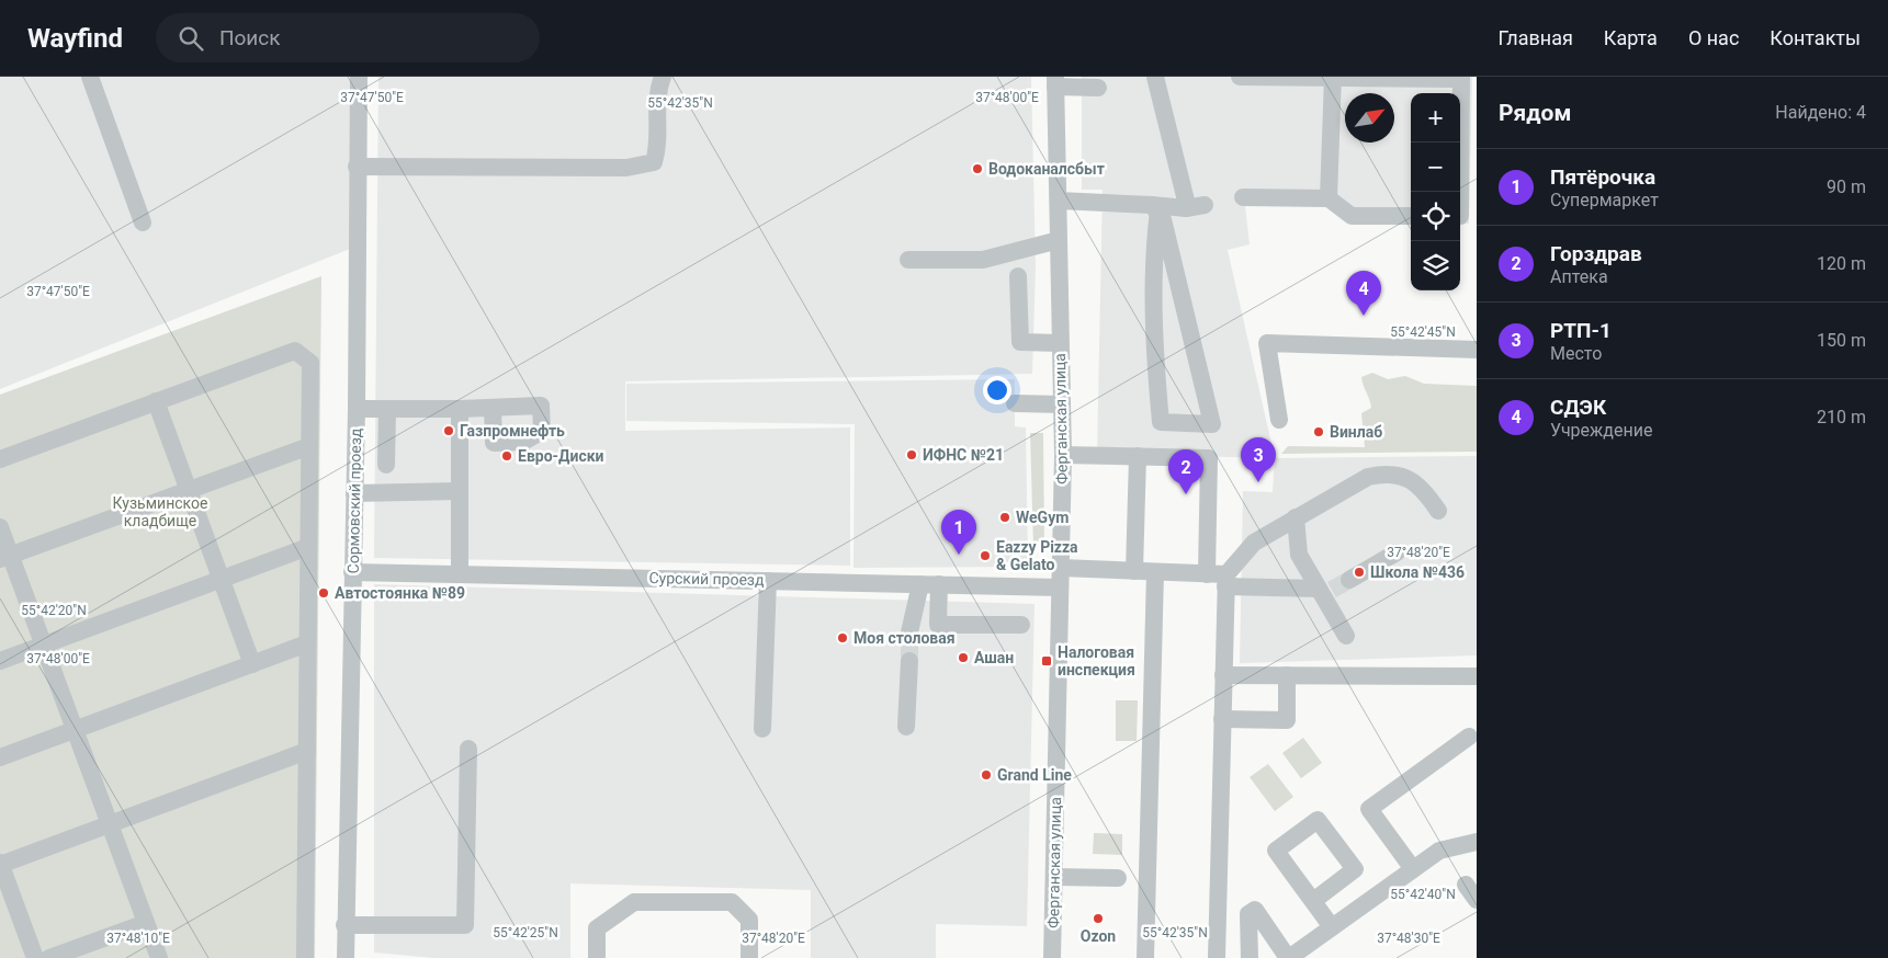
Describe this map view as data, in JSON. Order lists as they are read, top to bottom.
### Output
{
  "streets": {
    "street": ["Ферганская улица", "Сормовский проезд", "Сурский проезд"]
  },
  "crossings": [
    ["Ферганская улица", "Сурский проезд"],
    ["Сормовский проезд", "Сурский проезд"]
  ],
  "parks": ["Кузьминское кладбище"],
  "places": {
    "other": [
      "Водоканалсбыт",
      "Газпромнефть",
      "Винлаб",
      "ИФНС №21",
      "Евро-Диски",
      "WeGym",
      "Eazzy Pizza & Gelato",
      "Школа №436",
      "Автостоянка №89",
      "Моя столовая",
      "Ашан",
      "Grand Line",
      "Ozon"
    ],
    "transit": ["Налоговая инспекция"]
  },
  "north": "top right",
  "page": {
    "header": "Wayfind",
    "search": "Поиск",
    "nav": [
      "Главная",
      "Карта",
      "О нас",
      "Контакты"
    ],
    "heading": ["Рядом", "Найдено: 4"],
    "map_buttons": ["+", "−"],
    "list": [
      {
        "mark": "1",
        "name": "Пятёрочка",
        "note": "Супермаркет",
        "value": "90 m"
      },
      {
        "mark": "2",
        "name": "Горздрав",
        "note": "Аптека",
        "value": "120 m"
      },
      {
        "mark": "3",
        "name": "РТП-1",
        "note": "Место",
        "value": "150 m"
      },
      {
        "mark": "4",
        "name": "СДЭК",
        "note": "Учреждение",
        "value": "210 m"
      }
    ],
    "pins": [
      "4",
      "3",
      "2",
      "1"
    ]
  },
  "coordinates": [
    "37°47'50\"E",
    "37°48'00\"E",
    "55°42'35\"N",
    "55°42'45\"N",
    "37°48'20\"E",
    "55°42'20\"N",
    "55°42'40\"N",
    "55°42'25\"N",
    "37°48'10\"E",
    "37°48'30\"E"
  ]
}
